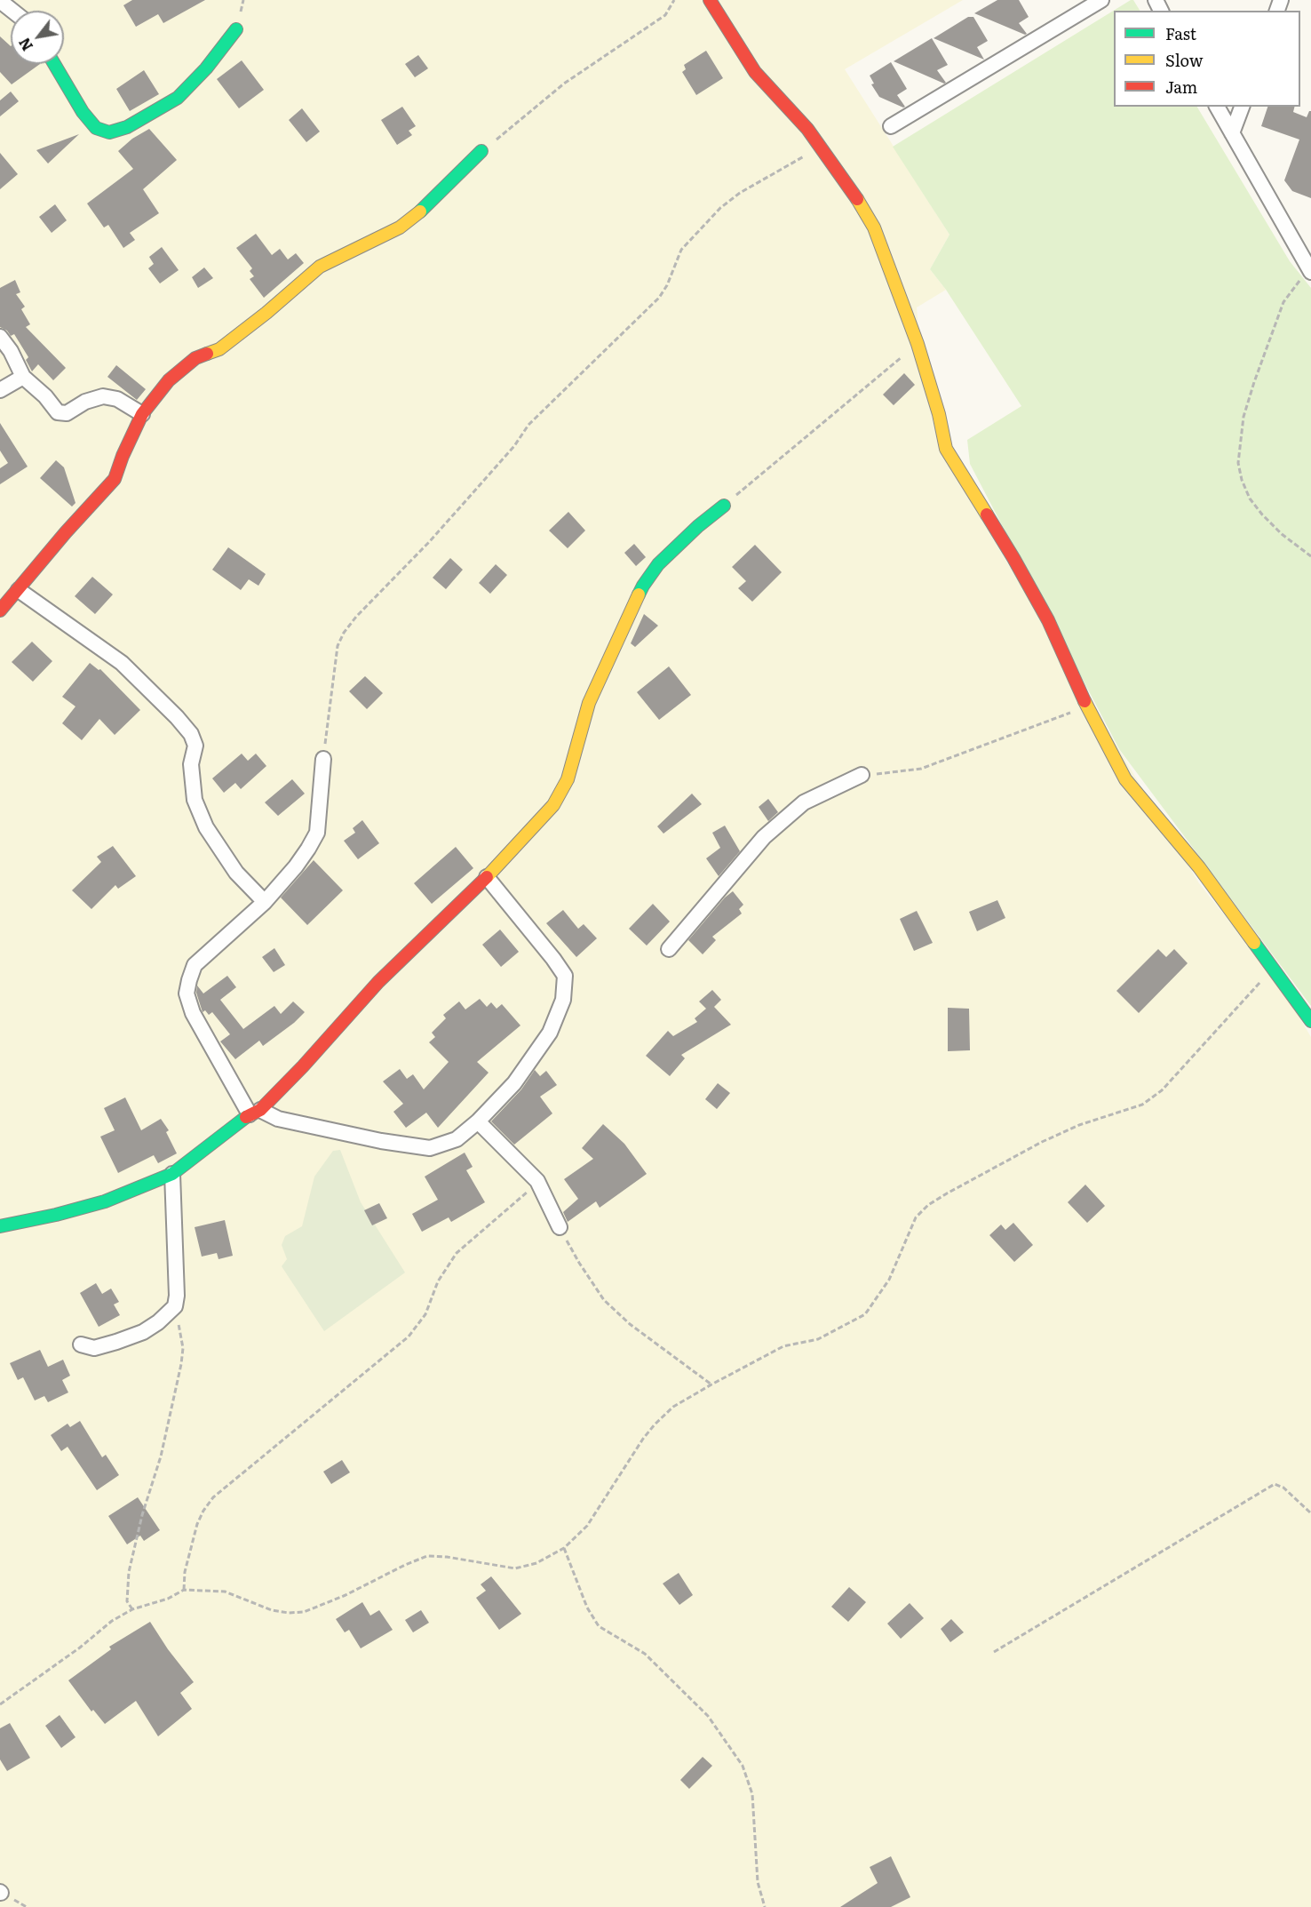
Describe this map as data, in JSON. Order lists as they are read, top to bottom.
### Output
{
  "legend": ["Fast", "Slow", "Jam"],
  "north": "bottom left"
}
